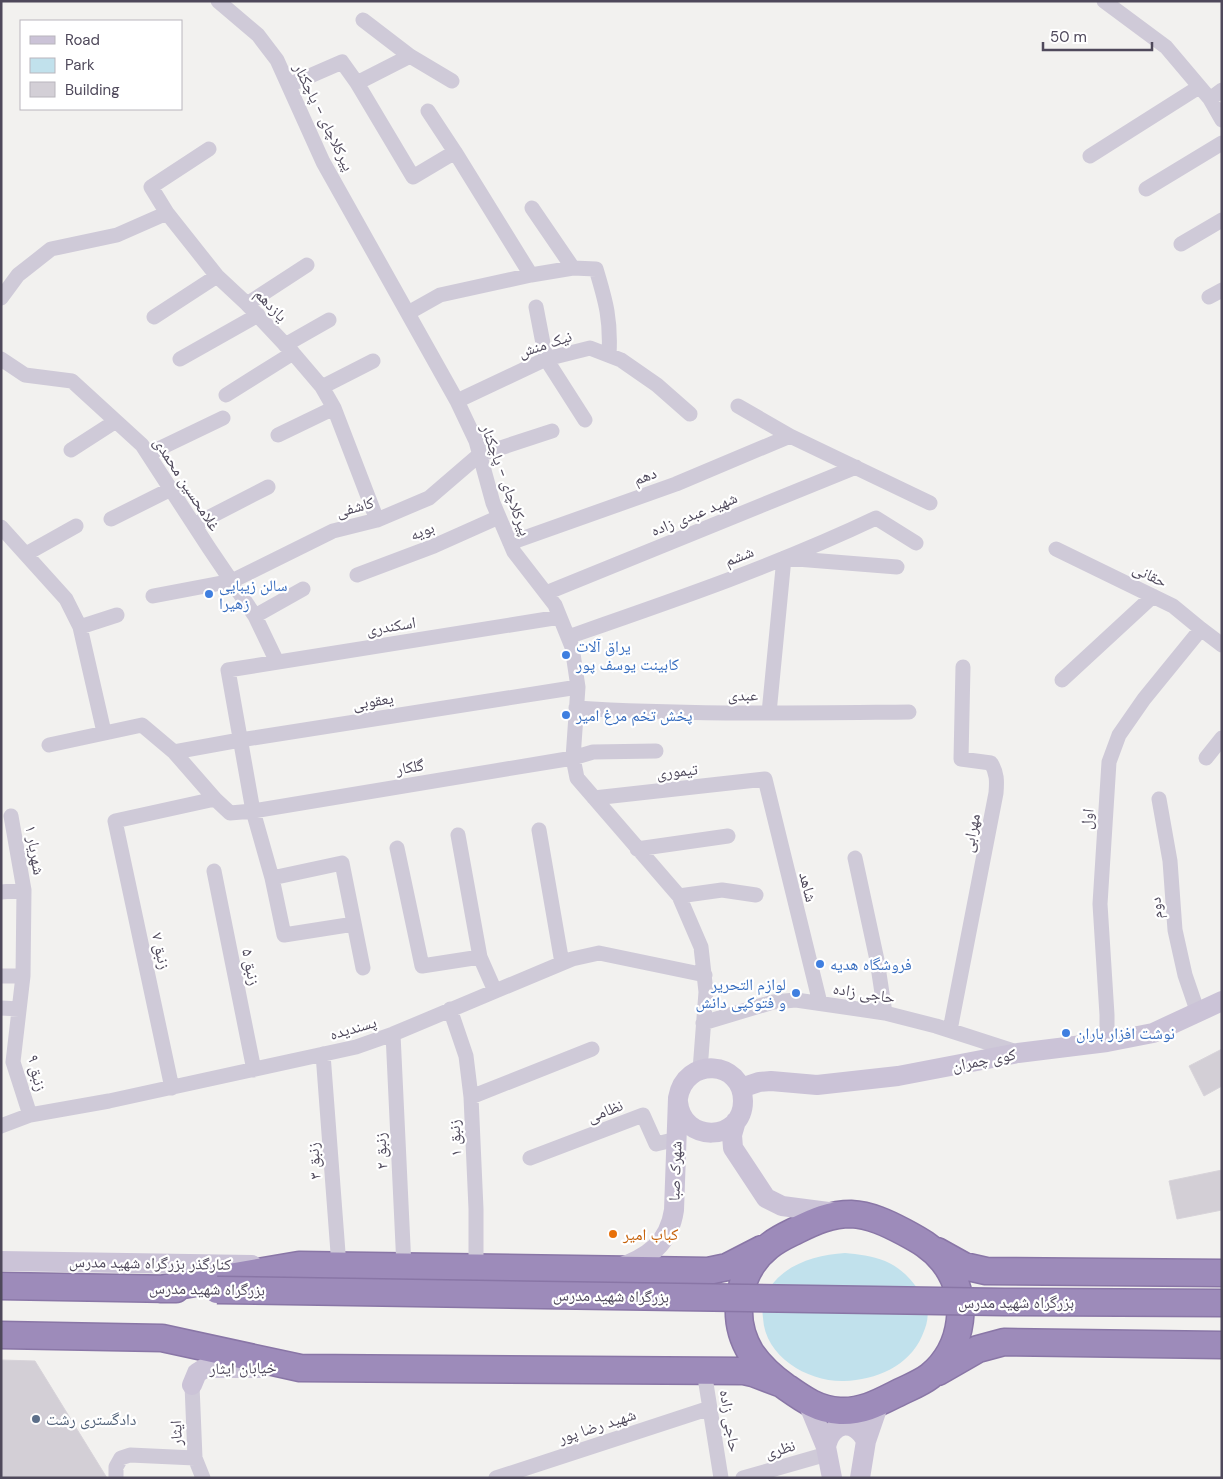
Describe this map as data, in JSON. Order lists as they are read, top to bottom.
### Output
{
  "streets": {
    "highway": ["بزرگراه شهید مدرس"],
    "main road": [
      "کوی چمران",
      "شهرک صبا",
      "کنارگذر بزرگراه شهید مدرس",
      "خیابان ایثار"
    ],
    "street": [
      "پیرکلاچای - پاچکنار",
      "یازدهم",
      "نیک منش",
      "دهم",
      "غلامحسین محمدی",
      "کاشفی",
      "شهید عبدی زاده",
      "بویه",
      "ششم",
      "حقانی",
      "اسکندری",
      "عبدی",
      "یعقوبی",
      "گلکار",
      "تیموری",
      "اول",
      "مهرابی",
      "شهریار ۱",
      "شاهد",
      "دوم",
      "زنبق ۷",
      "زنبق ۵",
      "حاجی زاده",
      "پسندیده",
      "زنبق ۹",
      "نظامی",
      "زنبق ۱",
      "زنبق ۲",
      "زنبق ۳",
      "شهید رضا پور",
      "ایثار",
      "نظری"
    ]
  },
  "crossings": [
    ["پیرکلاچای - پاچکنار", "نیک منش"],
    ["پیرکلاچای - پاچکنار", "دهم"],
    ["پیرکلاچای - پاچکنار", "کاشفی"],
    ["پیرکلاچای - پاچکنار", "شهید عبدی زاده"],
    ["پیرکلاچای - پاچکنار", "بویه"],
    ["پیرکلاچای - پاچکنار", "ششم"],
    ["پیرکلاچای - پاچکنار", "اسکندری"],
    ["پیرکلاچای - پاچکنار", "عبدی"],
    ["پیرکلاچای - پاچکنار", "یعقوبی"],
    ["پیرکلاچای - پاچکنار", "گلکار"],
    ["پیرکلاچای - پاچکنار", "تیموری"],
    ["پیرکلاچای - پاچکنار", "حاجی زاده"],
    ["پیرکلاچای - پاچکنار", "پسندیده"],
    ["پیرکلاچای - پاچکنار", "کوی چمران"],
    ["پیرکلاچای - پاچکنار", "شهرک صبا"],
    ["یازدهم", "کاشفی"],
    ["غلامحسین محمدی", "کاشفی"],
    ["غلامحسین محمدی", "اسکندری"],
    ["حقانی", "اول"],
    ["اسکندری", "یعقوبی"],
    ["یعقوبی", "گلکار"],
    ["گلکار", "زنبق ۷"],
    ["تیموری", "شاهد"],
    ["اول", "کوی چمران"],
    ["مهرابی", "حاجی زاده"],
    ["شهریار ۱", "زنبق ۹"],
    ["شاهد", "حاجی زاده"],
    ["دوم", "کوی چمران"],
    ["زنبق ۷", "پسندیده"],
    ["زنبق ۵", "پسندیده"],
    ["حاجی زاده", "کوی چمران"],
    ["حاجی زاده", "شهید رضا پور"],
    ["پسندیده", "زنبق ۹"],
    ["پسندیده", "زنبق ۱"],
    ["پسندیده", "زنبق ۲"],
    ["پسندیده", "زنبق ۳"],
    ["کوی چمران", "شهرک صبا"],
    ["نظامی", "شهرک صبا"],
    ["زنبق ۱", "بزرگراه شهید مدرس"],
    ["زنبق ۲", "بزرگراه شهید مدرس"],
    ["زنبق ۳", "بزرگراه شهید مدرس"],
    ["شهرک صبا", "بزرگراه شهید مدرس"],
    ["کنارگذر بزرگراه شهید مدرس", "بزرگراه شهید مدرس"],
    ["خیابان ایثار", "ایثار"]
  ],
  "places": [
    "سالن زیبایی زهیرا",
    "یراق آلات کابینت یوسف پور",
    "پخش تخم مرغ امیر",
    "فروشگاه هدیه",
    "لوازم التحریر و فتوکپی دانش",
    "نوشت افزار باران",
    "کباب امیر",
    "دادگستری رشت"
  ],
  "legend": ["Road", "Park", "Building"],
  "scale_bar": "50 m"
}
